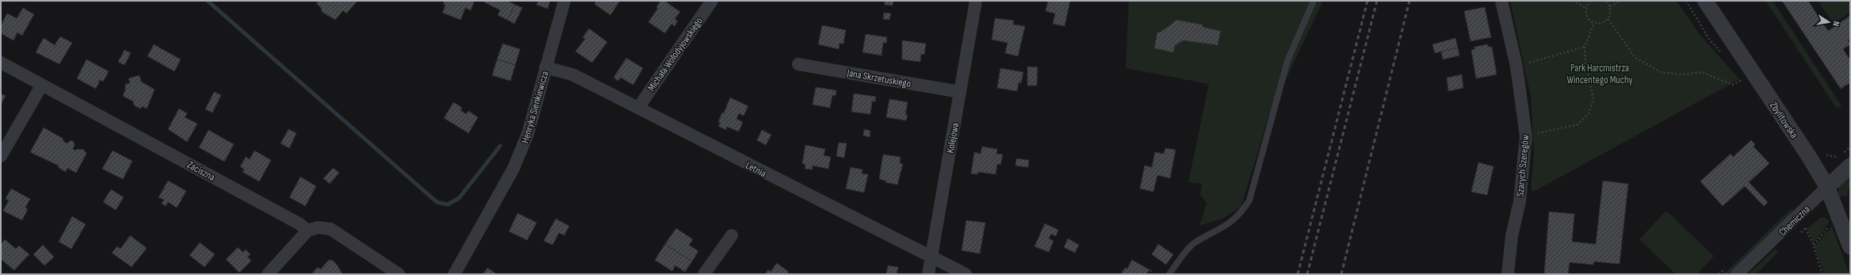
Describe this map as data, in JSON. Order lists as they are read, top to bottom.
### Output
{
  "streets": {
    "street": [
      "Michała Wołodyjowskiego",
      "Jana Skrzetuskiego",
      "Henryka Sienkiewicza",
      "Zbylitowska",
      "Kolejowa",
      "Szarych Szeregów",
      "Letnia",
      "Zaciszna",
      "Chemiczna"
    ]
  },
  "crossings": [
    ["Michała Wołodyjowskiego", "Letnia"],
    ["Jana Skrzetuskiego", "Kolejowa"],
    ["Henryka Sienkiewicza", "Letnia"],
    ["Zbylitowska", "Chemiczna"],
    ["Kolejowa", "Letnia"]
  ],
  "parks": ["Park Harcmistrza Wincentego Muchy"],
  "north": "right"
}
